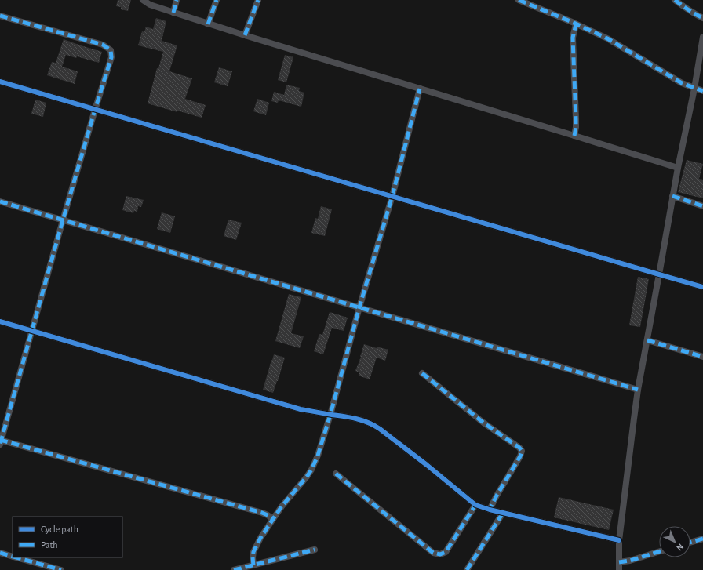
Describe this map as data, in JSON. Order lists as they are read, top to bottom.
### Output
{
  "legend": ["Cycle path", "Path"],
  "north": "bottom right"
}
